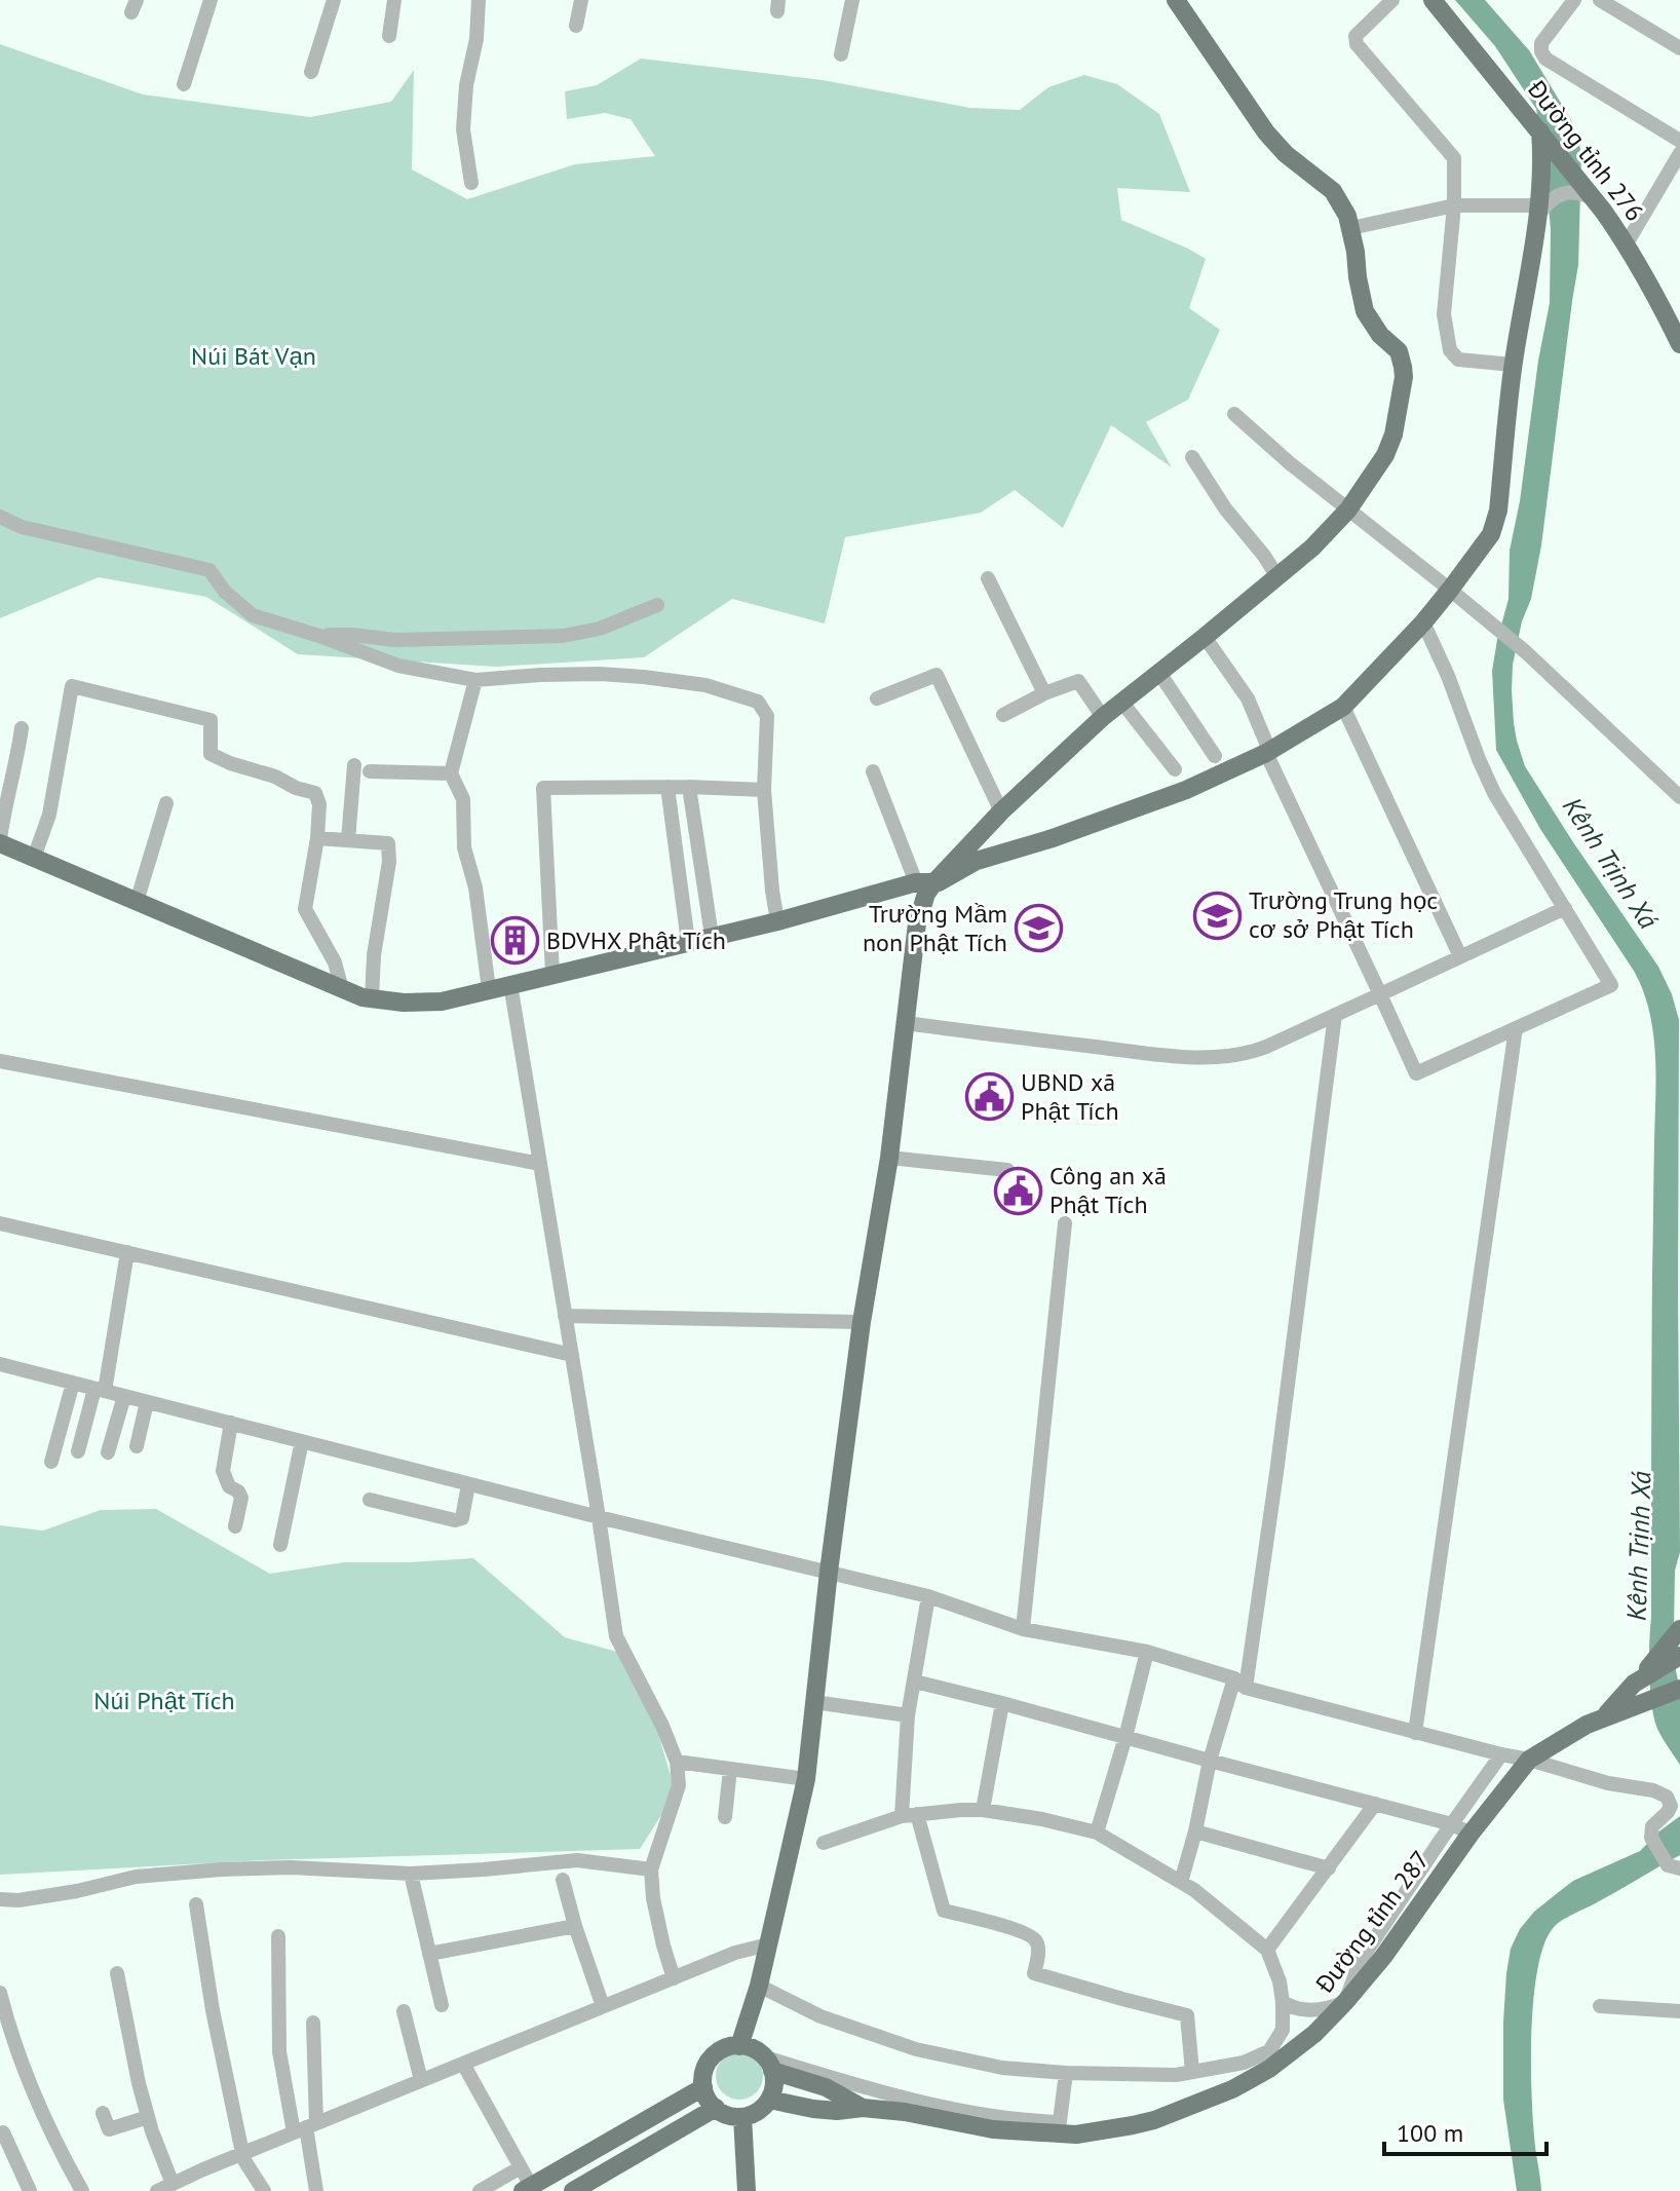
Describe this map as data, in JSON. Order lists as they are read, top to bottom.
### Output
{
  "streets": {
    "main road": ["Đường tỉnh 276", "Đường tỉnh 287"]
  },
  "water": ["Kênh Trịnh Xá"],
  "parks": ["Núi Bát Vạn", "Núi Phật Tích"],
  "places": {
    "school or university": ["Trường Trung học cơ sở Phật Tích", "Trường Mầm non Phật Tích"],
    "building": ["BDVHX Phật Tích"],
    "public building": ["UBND xã Phật Tích", "Công an xã Phật Tích"]
  },
  "scale_bar": "100 m"
}
